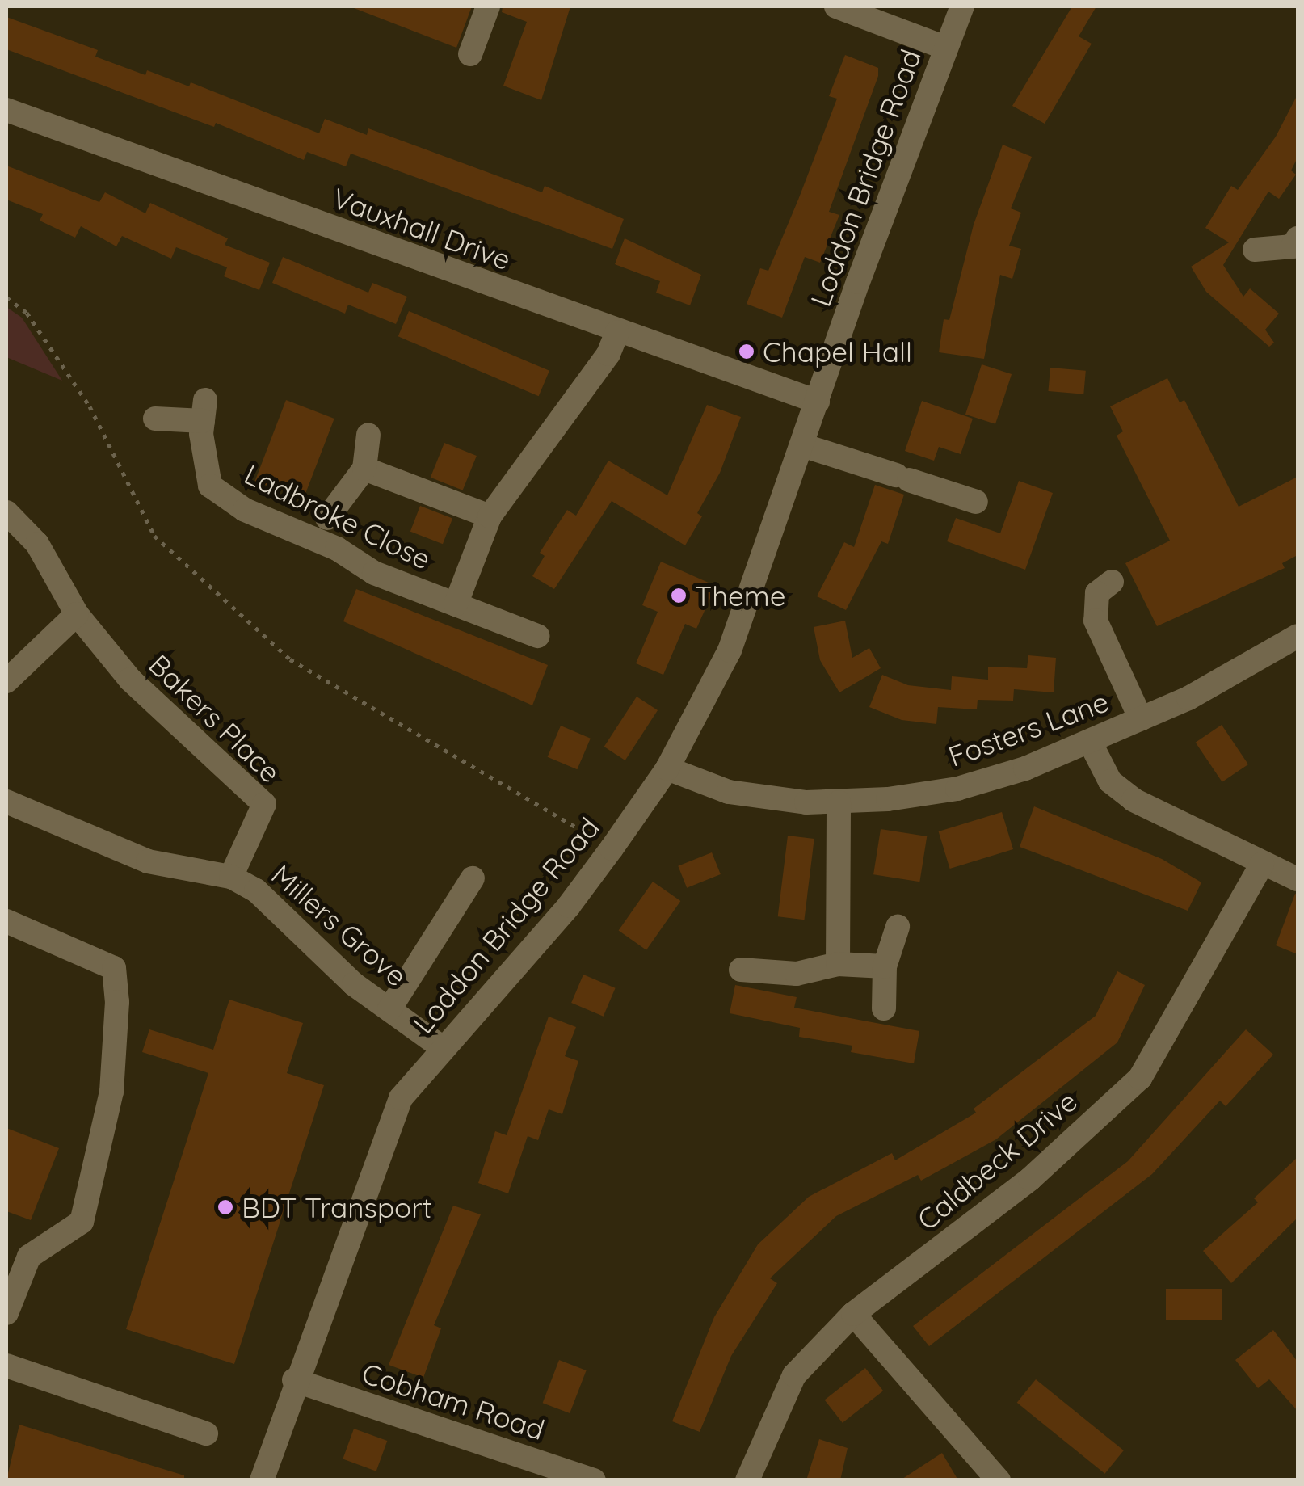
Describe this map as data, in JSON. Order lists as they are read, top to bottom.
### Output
{
  "streets": {
    "street": [
      "Loddon Bridge Road",
      "Vauxhall Drive",
      "Ladbroke Close",
      "Bakers Place",
      "Fosters Lane",
      "Millers Grove",
      "Caldbeck Drive",
      "Cobham Road"
    ]
  },
  "crossings": [
    ["Loddon Bridge Road", "Vauxhall Drive"],
    ["Loddon Bridge Road", "Fosters Lane"],
    ["Loddon Bridge Road", "Millers Grove"],
    ["Loddon Bridge Road", "Cobham Road"],
    ["Vauxhall Drive", "Ladbroke Close"],
    ["Bakers Place", "Millers Grove"]
  ],
  "places": ["Chapel Hall", "Theme", "BDT Transport"]
}
